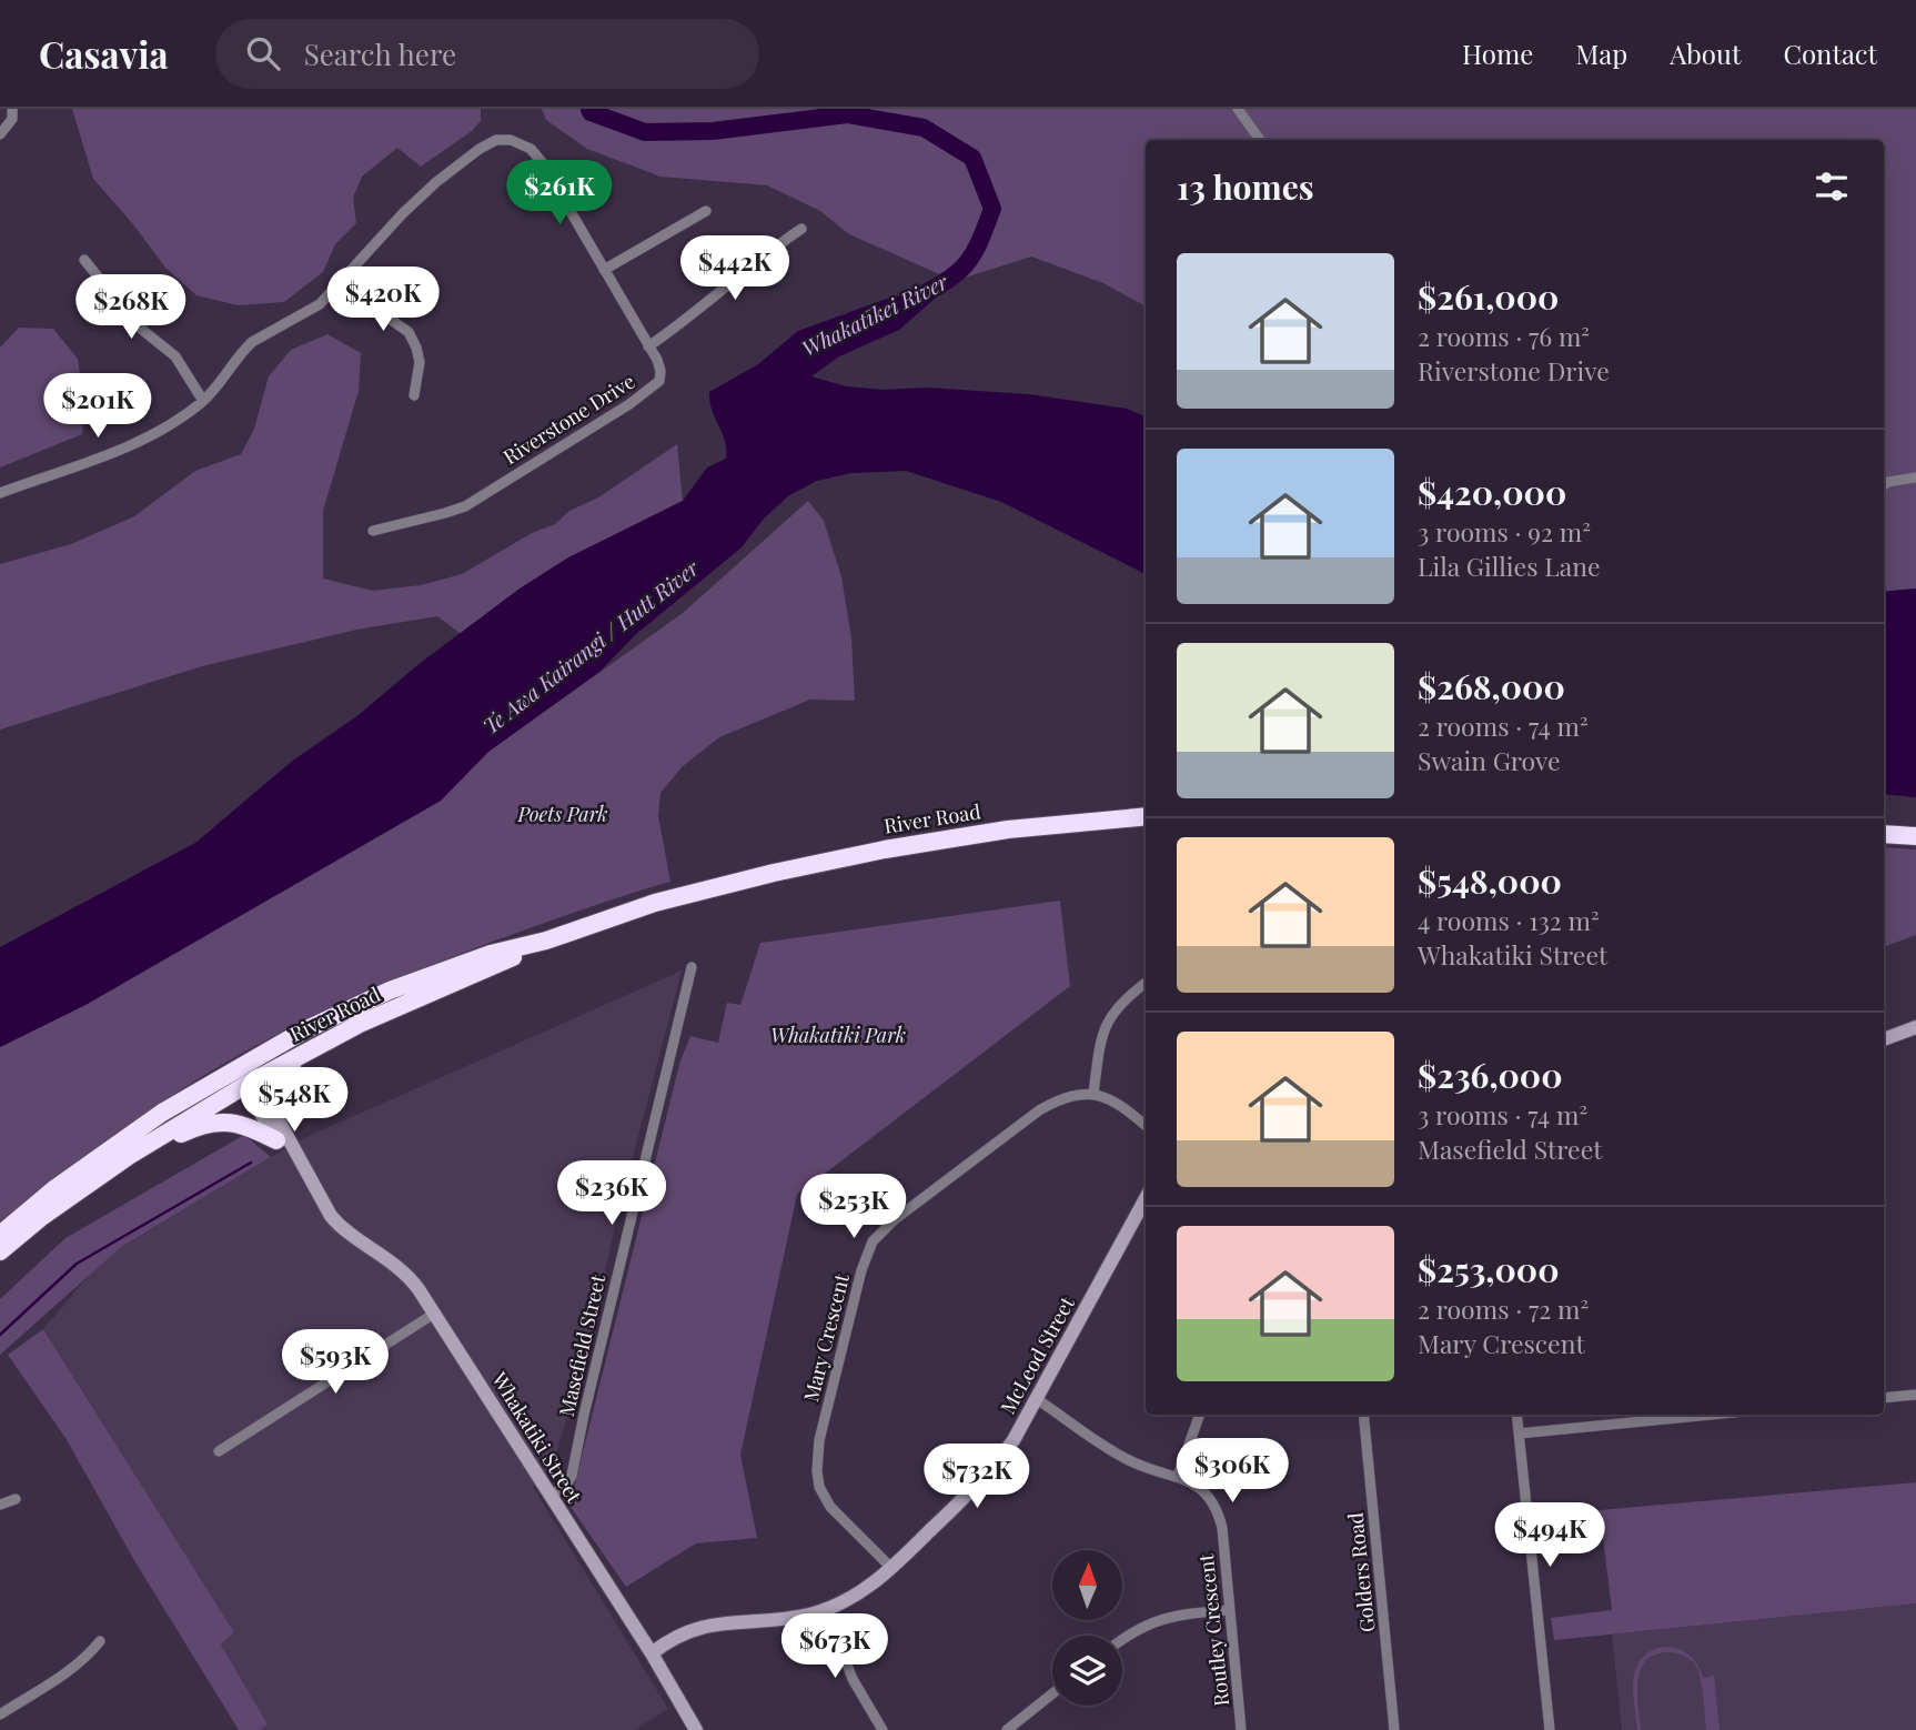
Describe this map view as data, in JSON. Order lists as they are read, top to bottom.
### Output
{
  "streets": {
    "highway": ["River Road"],
    "street": [
      "Riverstone Drive",
      "Mary Crescent",
      "Masefield Street",
      "McLeod Street",
      "Whakatiki Street",
      "Golders Road",
      "Routley Crescent"
    ]
  },
  "crossings": [
    ["River Road", "Whakatiki Street"],
    ["Mary Crescent", "McLeod Street"],
    ["Masefield Street", "Whakatiki Street"],
    ["McLeod Street", "Whakatiki Street"],
    ["McLeod Street", "Routley Crescent"]
  ],
  "water": ["Whakatīkei River", "Te Awa Kairangi / Hutt River"],
  "parks": ["Poets Park", "Whakatiki Park"],
  "north": "top",
  "page": {
    "header": "Casavia",
    "search": "Search here",
    "nav": [
      "Home",
      "Map",
      "About",
      "Contact"
    ],
    "heading": "13 homes",
    "price": [
      "$261K",
      "$442K",
      "$420K",
      "$268K",
      "$201K",
      "$548K",
      "$236K",
      "$253K",
      "$593K",
      "$306K",
      "$732K",
      "$494K",
      "$673K"
    ],
    "list": [
      {
        "name": "$261,000",
        "note": "2 rooms · 76 m² · Riverstone Drive"
      },
      {
        "name": "$420,000",
        "note": "3 rooms · 92 m² · Lila Gillies Lane"
      },
      {
        "name": "$268,000",
        "note": "2 rooms · 74 m² · Swain Grove"
      },
      {
        "name": "$548,000",
        "note": "4 rooms · 132 m² · Whakatiki Street"
      },
      {
        "name": "$236,000",
        "note": "3 rooms · 74 m² · Masefield Street"
      },
      {
        "name": "$253,000",
        "note": "2 rooms · 72 m² · Mary Crescent"
      }
    ]
  }
}
